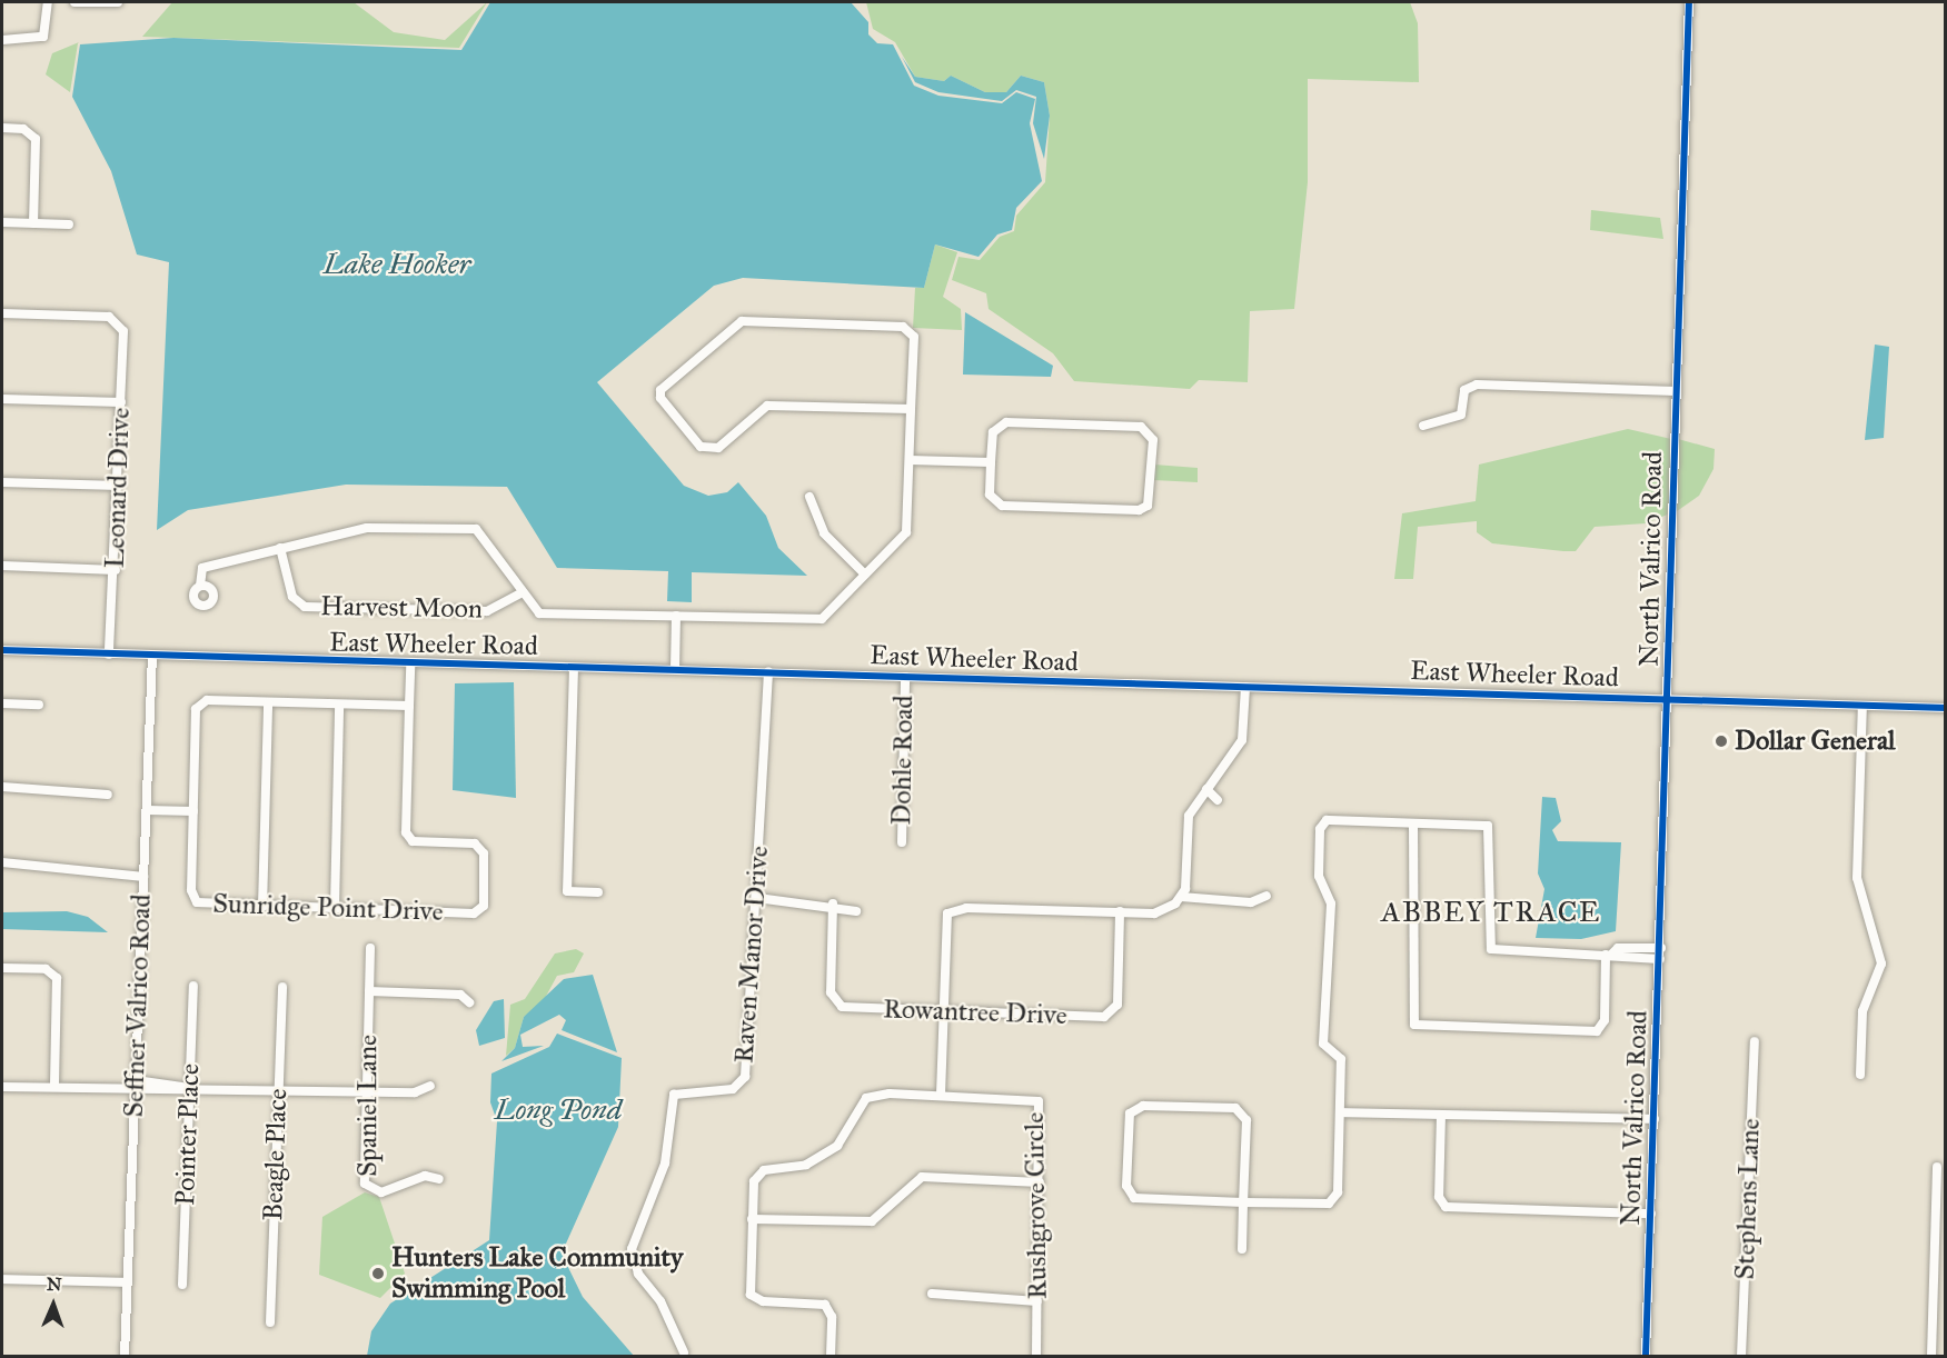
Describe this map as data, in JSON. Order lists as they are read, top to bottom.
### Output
{
  "streets": {
    "street": [
      "Leonard Drive",
      "North Valrico Road",
      "Harvest Moon",
      "East Wheeler Road",
      "Dohle Road",
      "Sunridge Point Drive",
      "Raven Manor Drive",
      "Seffner Valrico Road",
      "Rowantree Drive",
      "Spaniel Lane",
      "Pointer Place",
      "Beagle Place",
      "Stephens Lane",
      "Rushgrove Circle"
    ]
  },
  "crossings": [
    ["Leonard Drive", "East Wheeler Road"],
    ["North Valrico Road", "East Wheeler Road"],
    ["East Wheeler Road", "Dohle Road"],
    ["East Wheeler Road", "Sunridge Point Drive"],
    ["East Wheeler Road", "Raven Manor Drive"],
    ["East Wheeler Road", "Seffner Valrico Road"]
  ],
  "districts": ["ABBEY TRACE"],
  "water": ["Lake Hooker", "Long Pond"],
  "places": ["Dollar General", "Hunters Lake Community Swimming Pool"],
  "north": "top"
}
